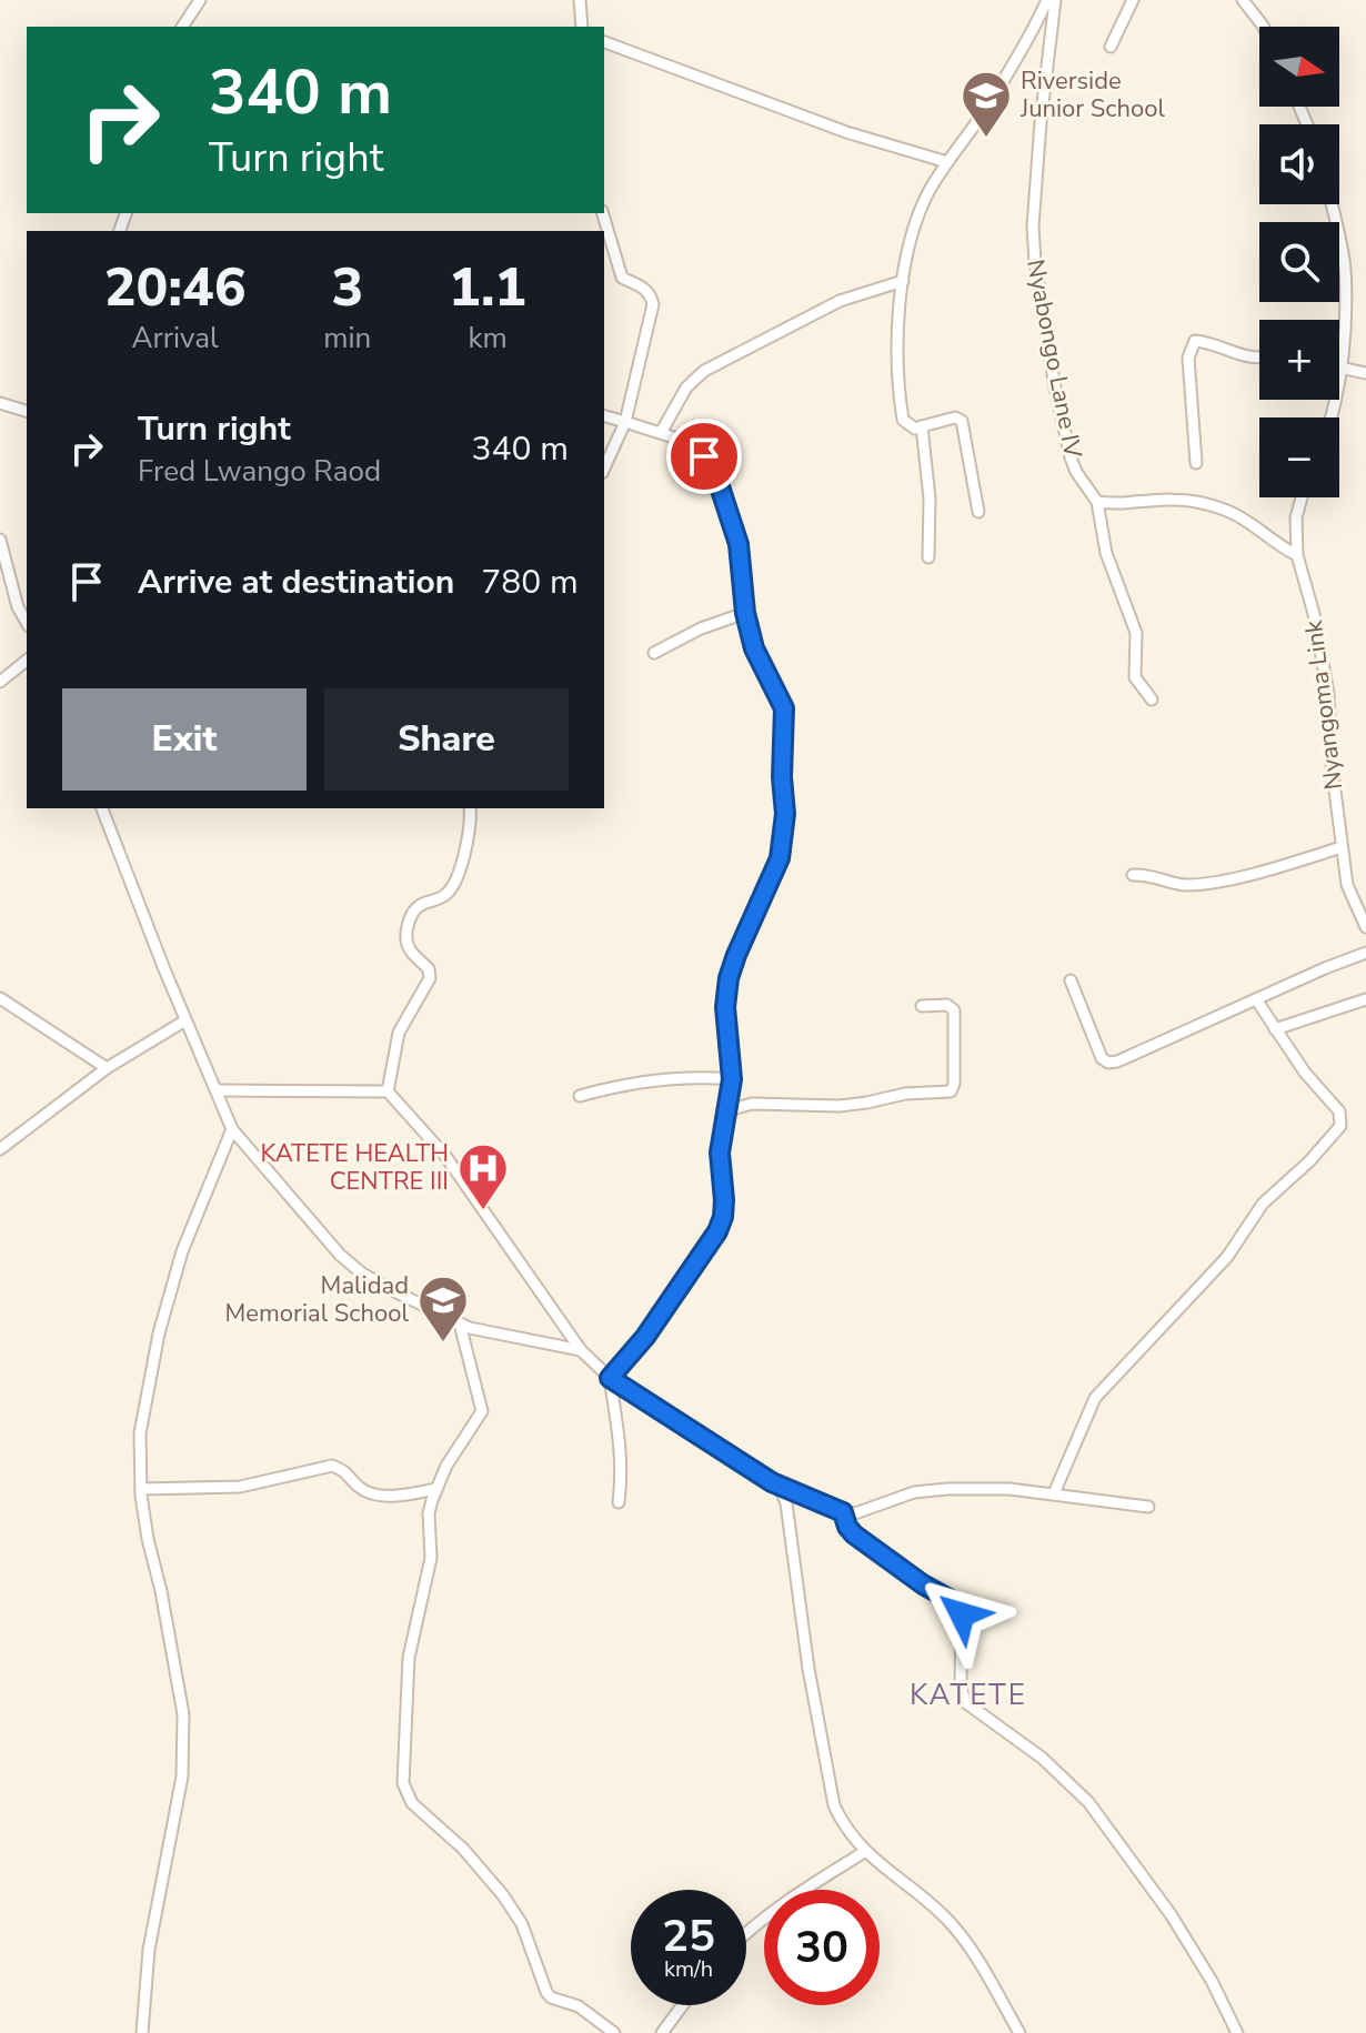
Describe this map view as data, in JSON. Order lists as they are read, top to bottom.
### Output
{
  "streets": {
    "street": ["Nyabongo Lane IV", "Nyangoma Link"]
  },
  "districts": ["KATETE"],
  "places": {
    "school or university": ["Riverside Junior School", "Malidad Memorial School"],
    "hospital": ["KATETE HEALTH CENTRE III"]
  },
  "north": "right",
  "page": {
    "map_buttons": ["+", "−"],
    "turn": ["340 m", "Turn right"],
    "eta": [
      "20:46",
      "Arrival",
      "3",
      "min",
      "1.1",
      "km"
    ],
    "list": [
      {
        "name": "Turn right",
        "note": "Fred Lwango Raod",
        "value": "340 m"
      },
      {
        "name": "Arrive at destination",
        "value": "780 m"
      }
    ],
    "buttons": ["Exit", "Share"],
    "speed": "25 km/h",
    "limit": "30"
  }
}
